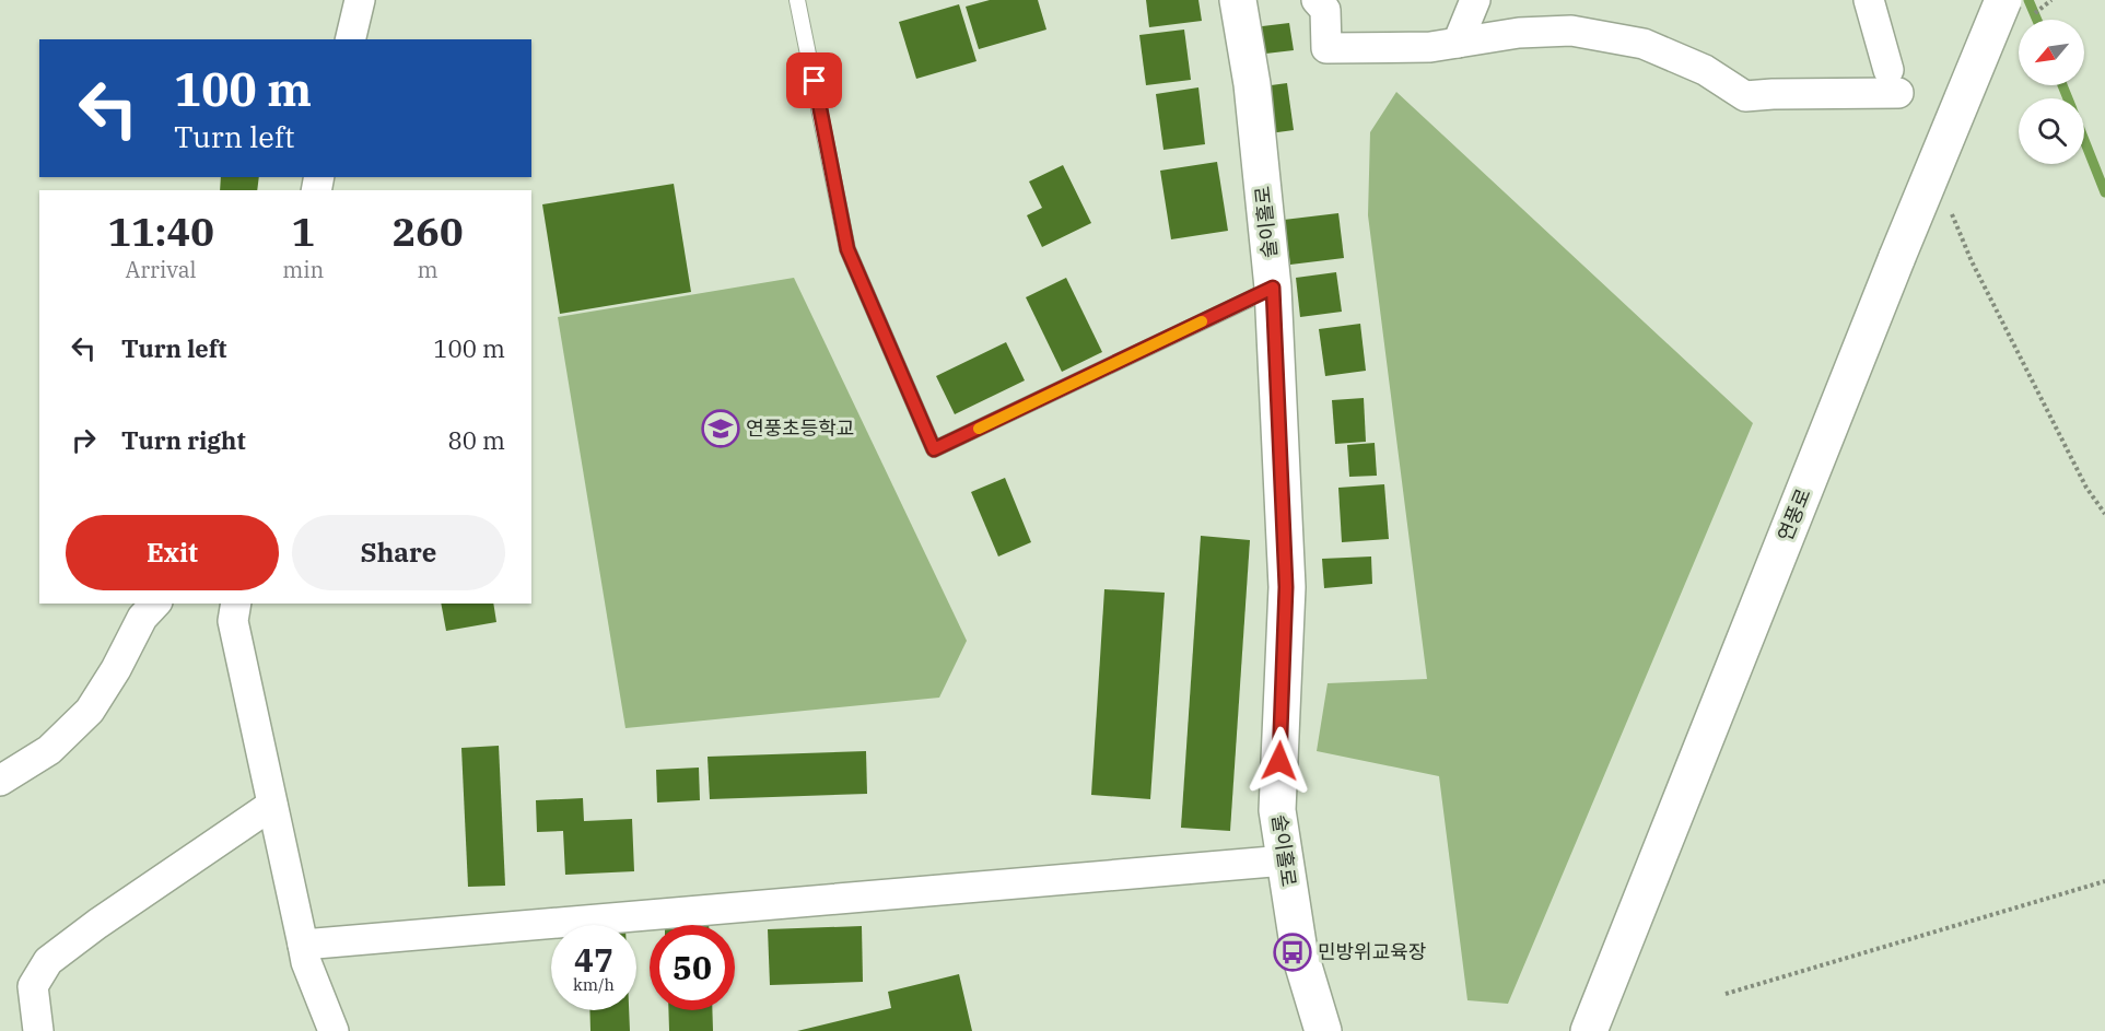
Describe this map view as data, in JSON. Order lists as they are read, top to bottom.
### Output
{
  "streets": {
    "main road": ["술이홀로", "연풍로"]
  },
  "places": {
    "school or university": ["연풍초등학교"],
    "bus stop": ["민방위교육장"]
  },
  "north": "bottom left",
  "page": {
    "turn": ["100 m", "Turn left"],
    "eta": [
      "11:40",
      "Arrival",
      "1",
      "min",
      "260",
      "m"
    ],
    "list": [
      {
        "name": "Turn left",
        "value": "100 m"
      },
      {
        "name": "Turn right",
        "value": "80 m"
      }
    ],
    "buttons": ["Exit", "Share"],
    "speed": "47 km/h",
    "limit": "50"
  }
}
